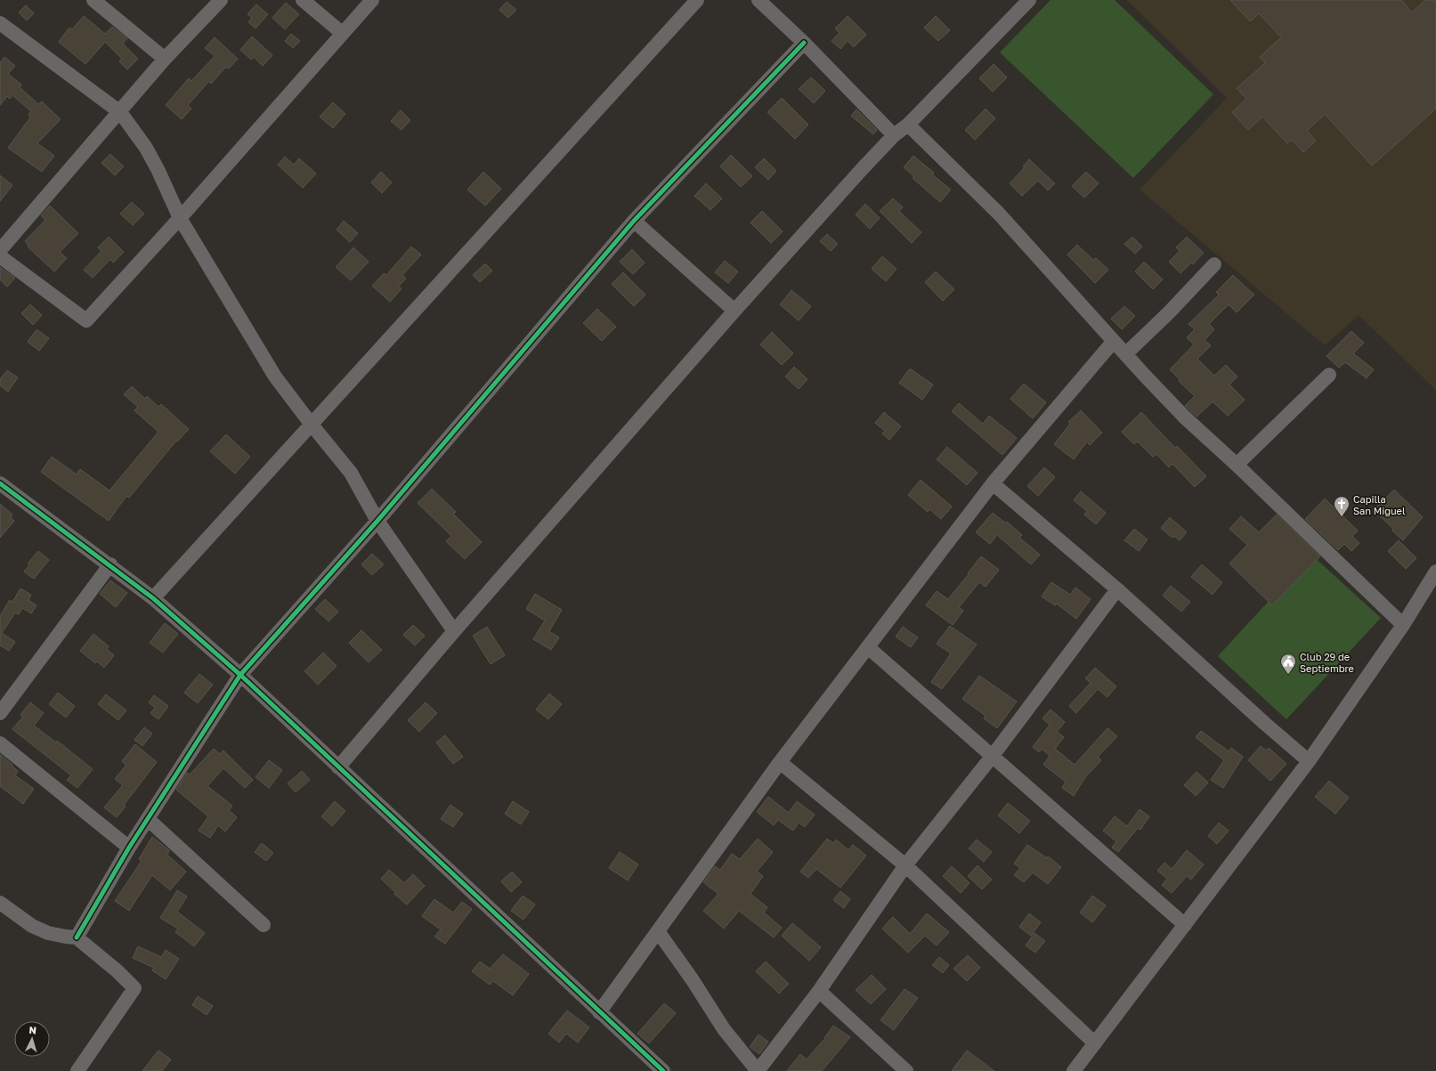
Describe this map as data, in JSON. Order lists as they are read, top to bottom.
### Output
{
  "places": {
    "church": ["Capilla San Miguel"],
    "public building": ["Club 29 de Septiembre"]
  },
  "north": "top"
}
